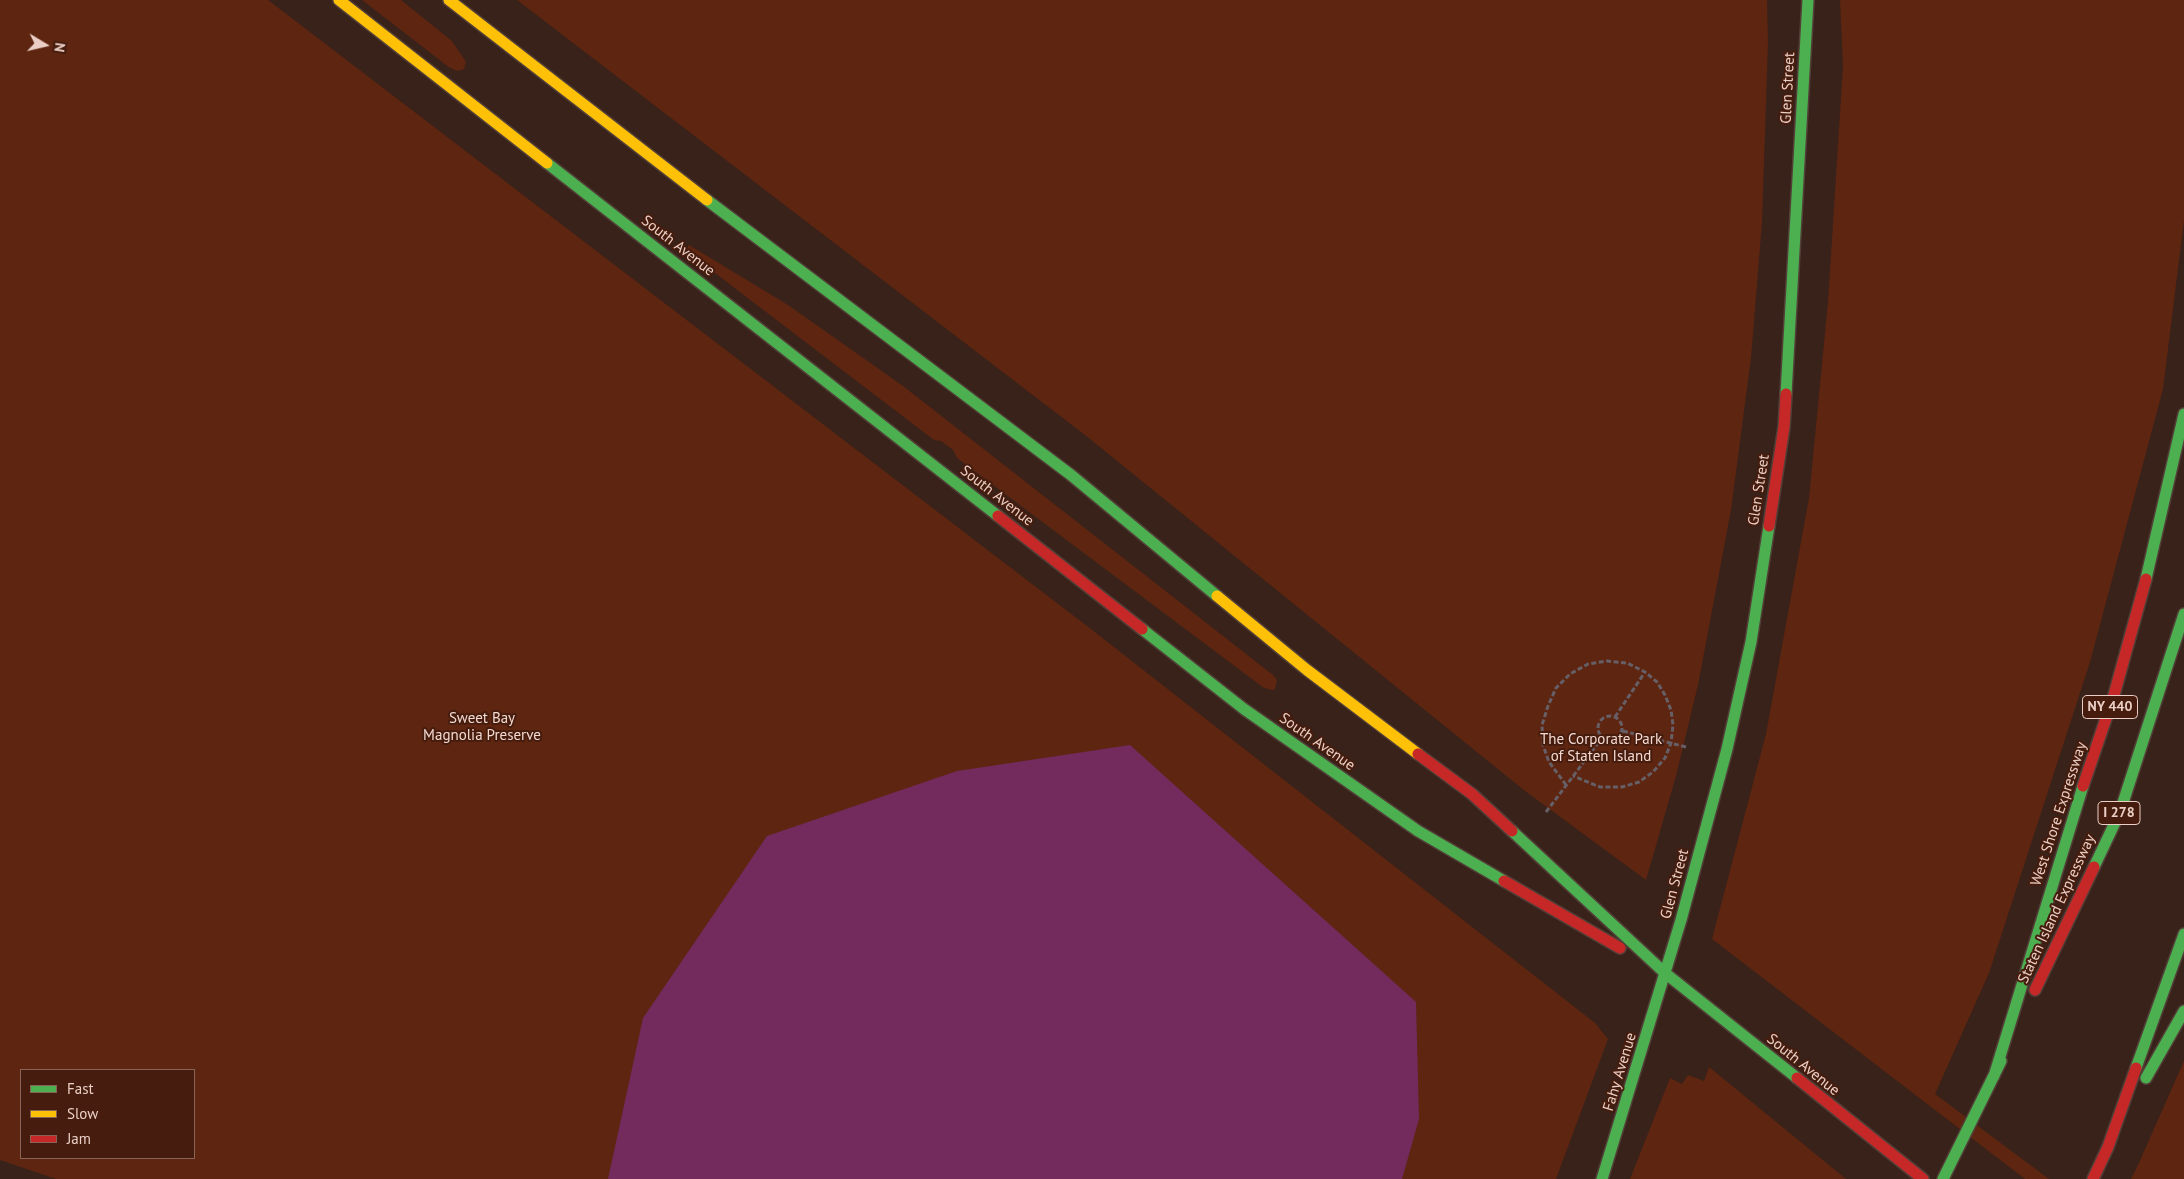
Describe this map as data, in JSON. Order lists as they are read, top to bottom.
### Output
{
  "streets": {
    "main road": [
      "Glen Street",
      "South Avenue",
      "NY 440",
      "I 278",
      "West Shore Expressway",
      "Staten Island Expressway",
      "Fahy Avenue"
    ]
  },
  "crossings": [
    ["Glen Street", "South Avenue"],
    ["Glen Street", "Fahy Avenue"],
    ["South Avenue", "Fahy Avenue"],
    ["West Shore Expressway", "Staten Island Expressway"]
  ],
  "parks": ["Sweet Bay Magnolia Preserve", "The Corporate Park of Staten Island"],
  "legend": ["Fast", "Slow", "Jam"],
  "north": "right"
}
